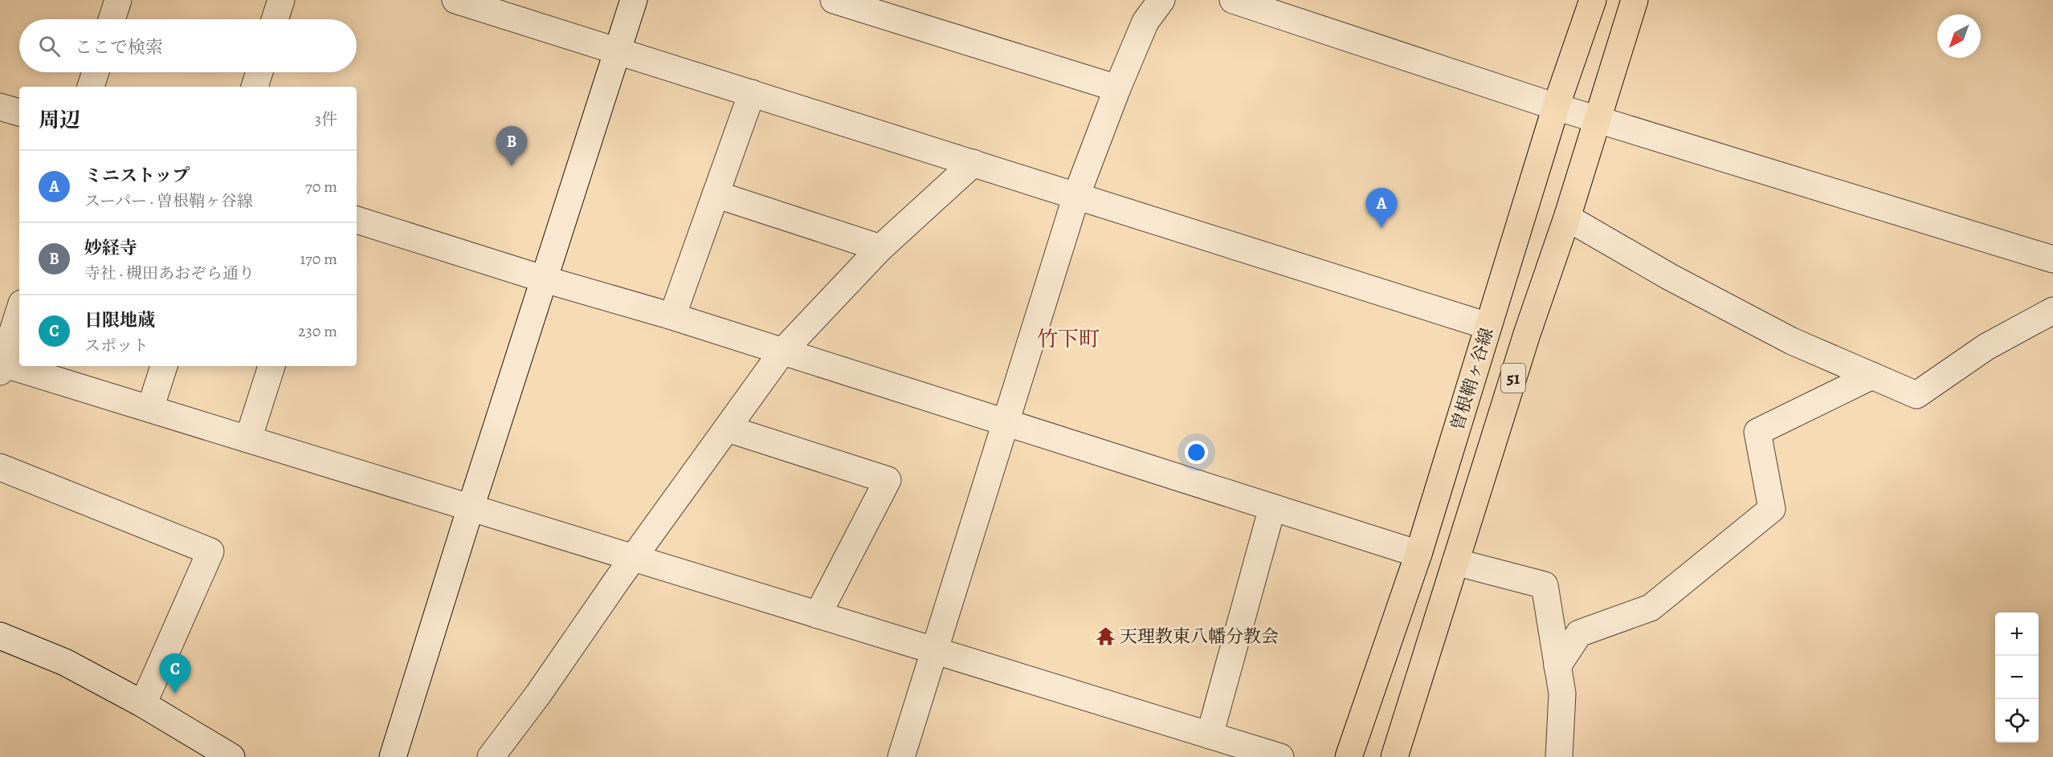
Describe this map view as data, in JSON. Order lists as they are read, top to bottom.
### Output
{
  "streets": {
    "main road": ["51", "曽根鞘ヶ谷線"]
  },
  "districts": ["竹下町"],
  "places": {
    "temple": ["天理教東八幡分教会"]
  },
  "north": "bottom left",
  "page": {
    "search": "ここで検索",
    "heading": ["周辺", "3件"],
    "pins": ["B", "A", "C"],
    "list": [
      {
        "mark": "A",
        "name": "ミニストップ",
        "note": "スーパー · 曽根鞘ヶ谷線",
        "value": "70 m"
      },
      {
        "mark": "B",
        "name": "妙経寺",
        "note": "寺社 · 槻田あおぞら通り",
        "value": "170 m"
      },
      {
        "mark": "C",
        "name": "日限地蔵",
        "note": "スポット",
        "value": "230 m"
      }
    ],
    "map_buttons": ["+", "−"]
  }
}
